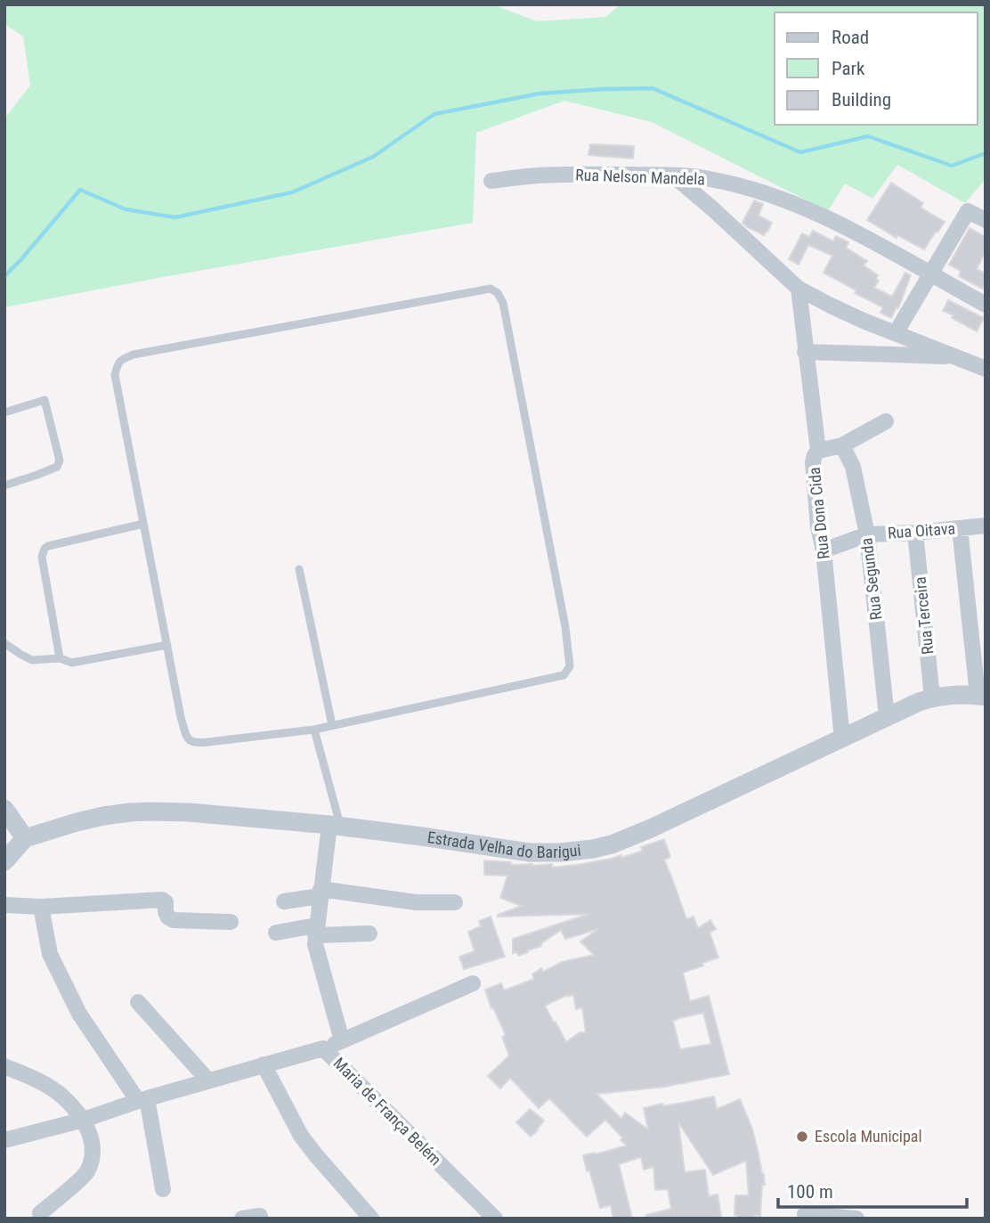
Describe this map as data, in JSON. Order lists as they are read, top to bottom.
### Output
{
  "streets": {
    "street": [
      "Rua Nelson Mandela",
      "Rua Dona Cida",
      "Rua Oitava",
      "Rua Segunda",
      "Rua Terceira",
      "Estrada Velha do Barigui",
      "Maria de França Belém"
    ]
  },
  "crossings": [
    ["Rua Dona Cida", "Rua Oitava"],
    ["Rua Dona Cida", "Estrada Velha do Barigui"],
    ["Rua Oitava", "Rua Segunda"],
    ["Rua Oitava", "Rua Terceira"],
    ["Rua Segunda", "Estrada Velha do Barigui"],
    ["Rua Terceira", "Estrada Velha do Barigui"]
  ],
  "places": ["Escola Municipal"],
  "legend": ["Road", "Park", "Building"],
  "scale_bar": "100 m"
}
